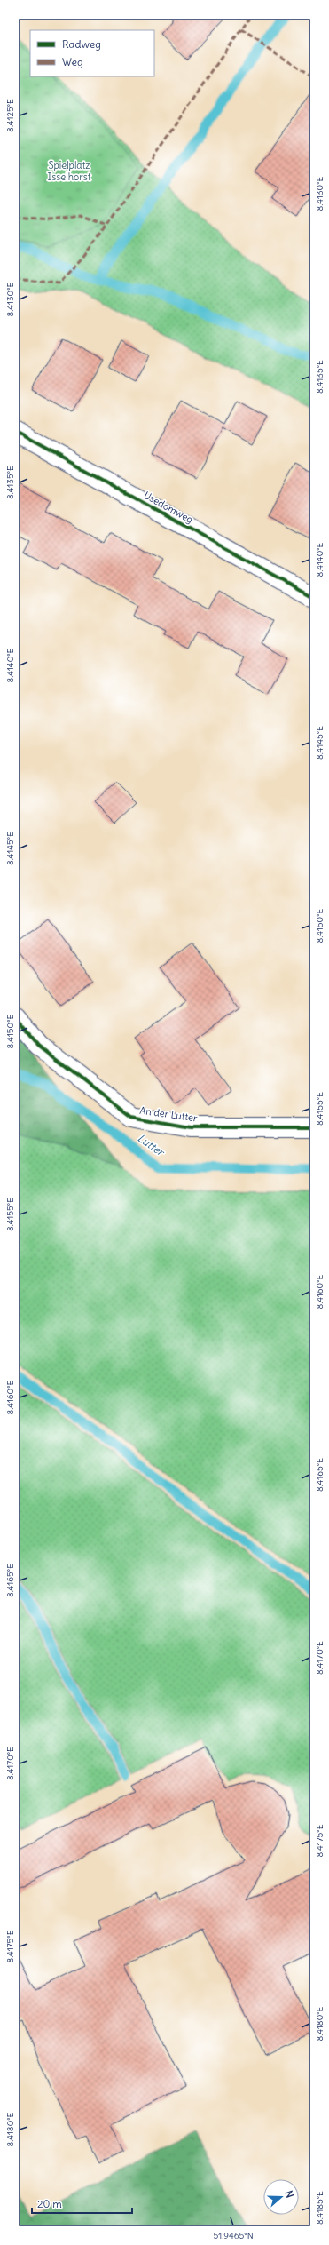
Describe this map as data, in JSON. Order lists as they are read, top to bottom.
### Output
{
  "streets": {
    "street": ["Usedomweg", "An der Lutter"]
  },
  "water": ["Lutter"],
  "parks": ["Spielplatz Isselhorst"],
  "legend": ["Radweg", "Weg"],
  "scale_bar": "20 m",
  "north": "right",
  "coordinates": [
    "8.4125°E",
    "8.4130°E",
    "8.4135°E",
    "8.4140°E",
    "8.4145°E",
    "8.4150°E",
    "8.4155°E",
    "8.4160°E",
    "8.4165°E",
    "8.4170°E",
    "8.4175°E",
    "8.4180°E",
    "8.4185°E",
    "51.9465°N"
  ]
}
